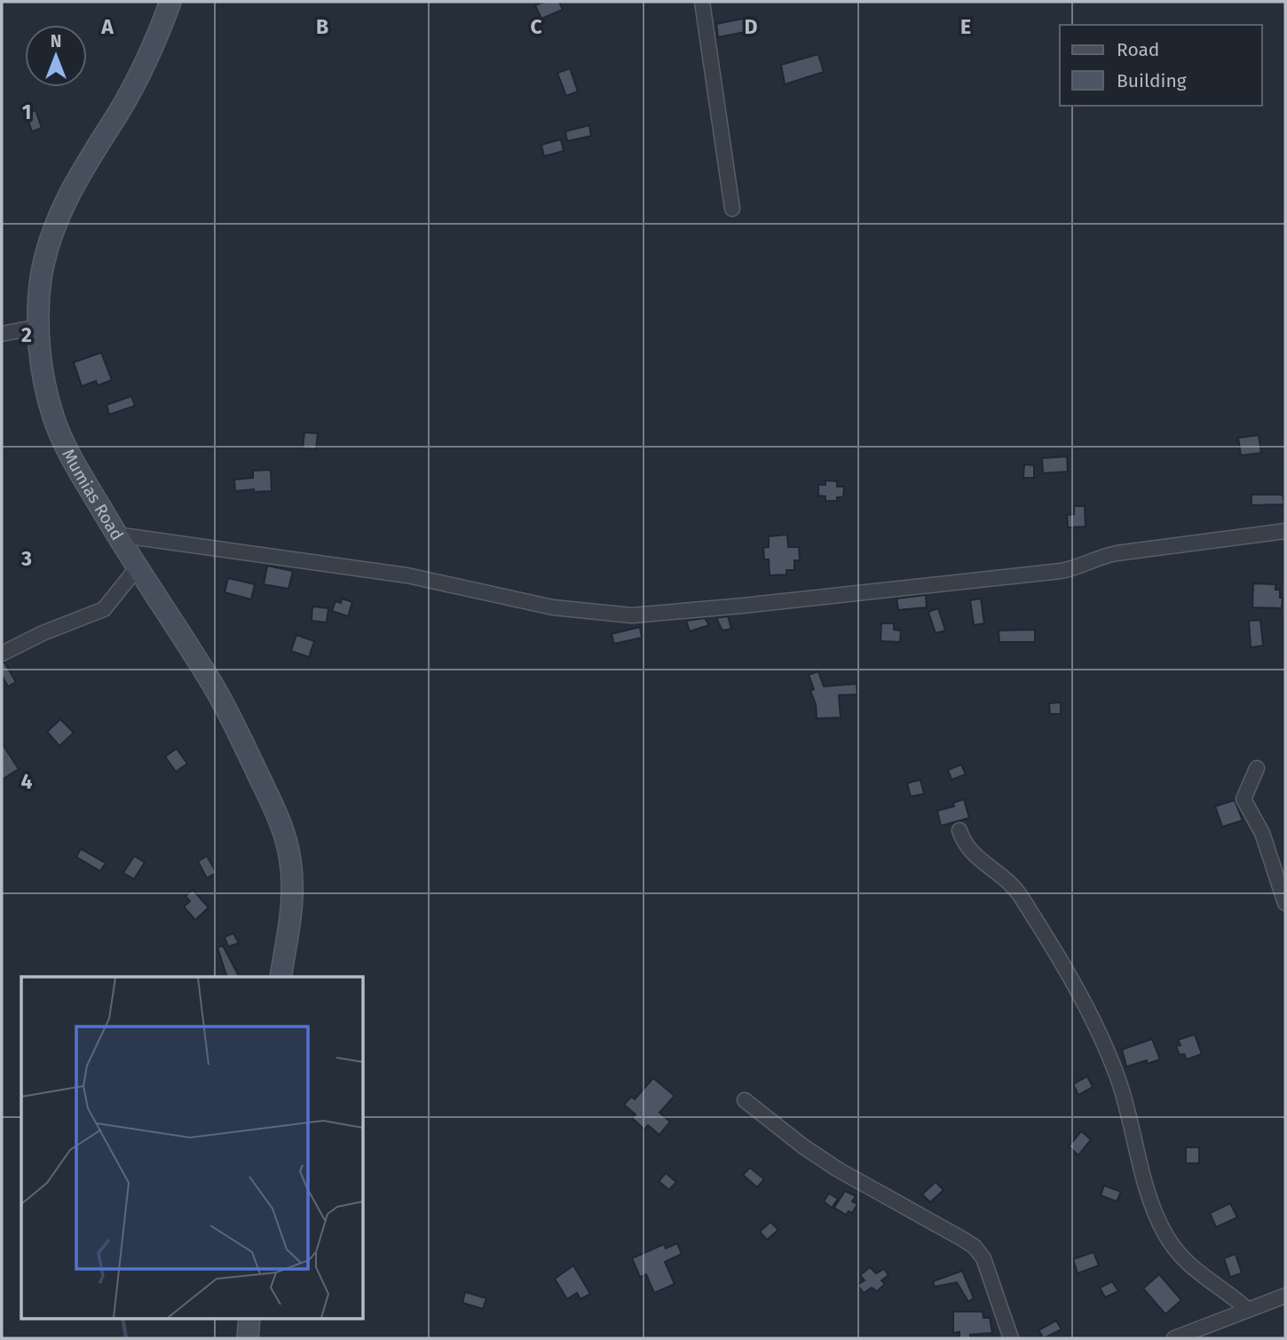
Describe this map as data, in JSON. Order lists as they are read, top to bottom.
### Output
{
  "streets": {
    "street": ["Mumias Road"]
  },
  "legend": ["Road", "Building"],
  "north": "top",
  "grid": {
    "columns": [
      "A",
      "B",
      "C",
      "D",
      "E"
    ],
    "rows": [
      "1",
      "2",
      "3",
      "4"
    ]
  }
}
